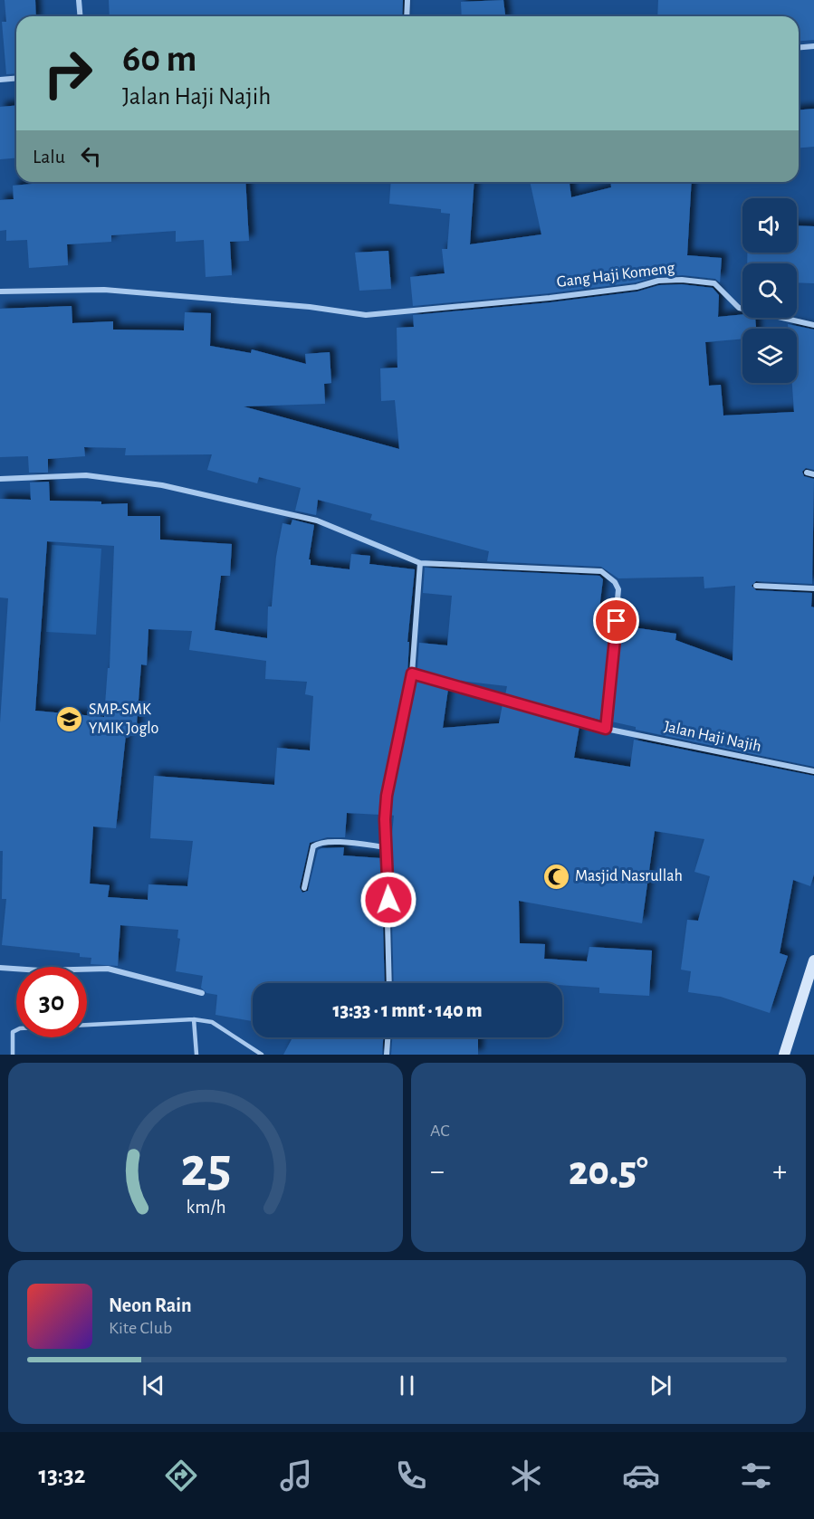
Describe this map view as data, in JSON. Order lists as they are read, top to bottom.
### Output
{
  "streets": {
    "street": ["Gang Haji Komeng", "Jalan Haji Najih"]
  },
  "places": {
    "school or university": ["SMP-SMK YMIK Joglo"],
    "mosque": ["Masjid Nasrullah"]
  },
  "page": {
    "turn": ["60 m", "Jalan Haji Najih"],
    "then": "Lalu",
    "limit": "30",
    "trip": "13:33 · 1 mnt · 140 m",
    "tile": "AC",
    "heat": ["−", "20.5°", "+"],
    "song": ["Neon Rain", "Kite Club"],
    "tabs": "13:32",
    "gauge": ["25", "km/h"]
  }
}
